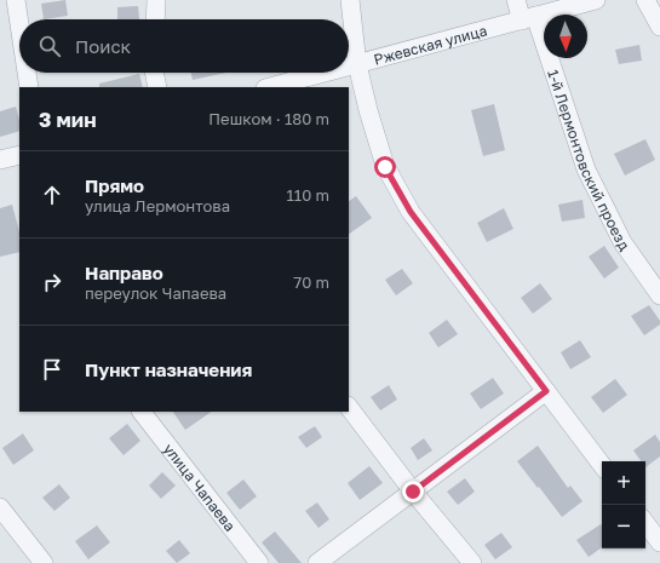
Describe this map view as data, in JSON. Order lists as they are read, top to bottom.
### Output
{
  "streets": {
    "street": ["Ржевская улица", "1-й Лермонтовский проезд", "улица Чапаева"]
  },
  "crossings": [
    ["Ржевская улица", "1-й Лермонтовский проезд"]
  ],
  "north": "bottom",
  "page": {
    "search": "Поиск",
    "heading": ["3 мин", "Пешком · 180 m"],
    "list": [
      ["Прямо", "улица Лермонтова", "110 m"],
      ["Направо", "переулок Чапаева", "70 m"],
      "Пункт назначения"
    ],
    "map_buttons": ["+", "−"]
  }
}
